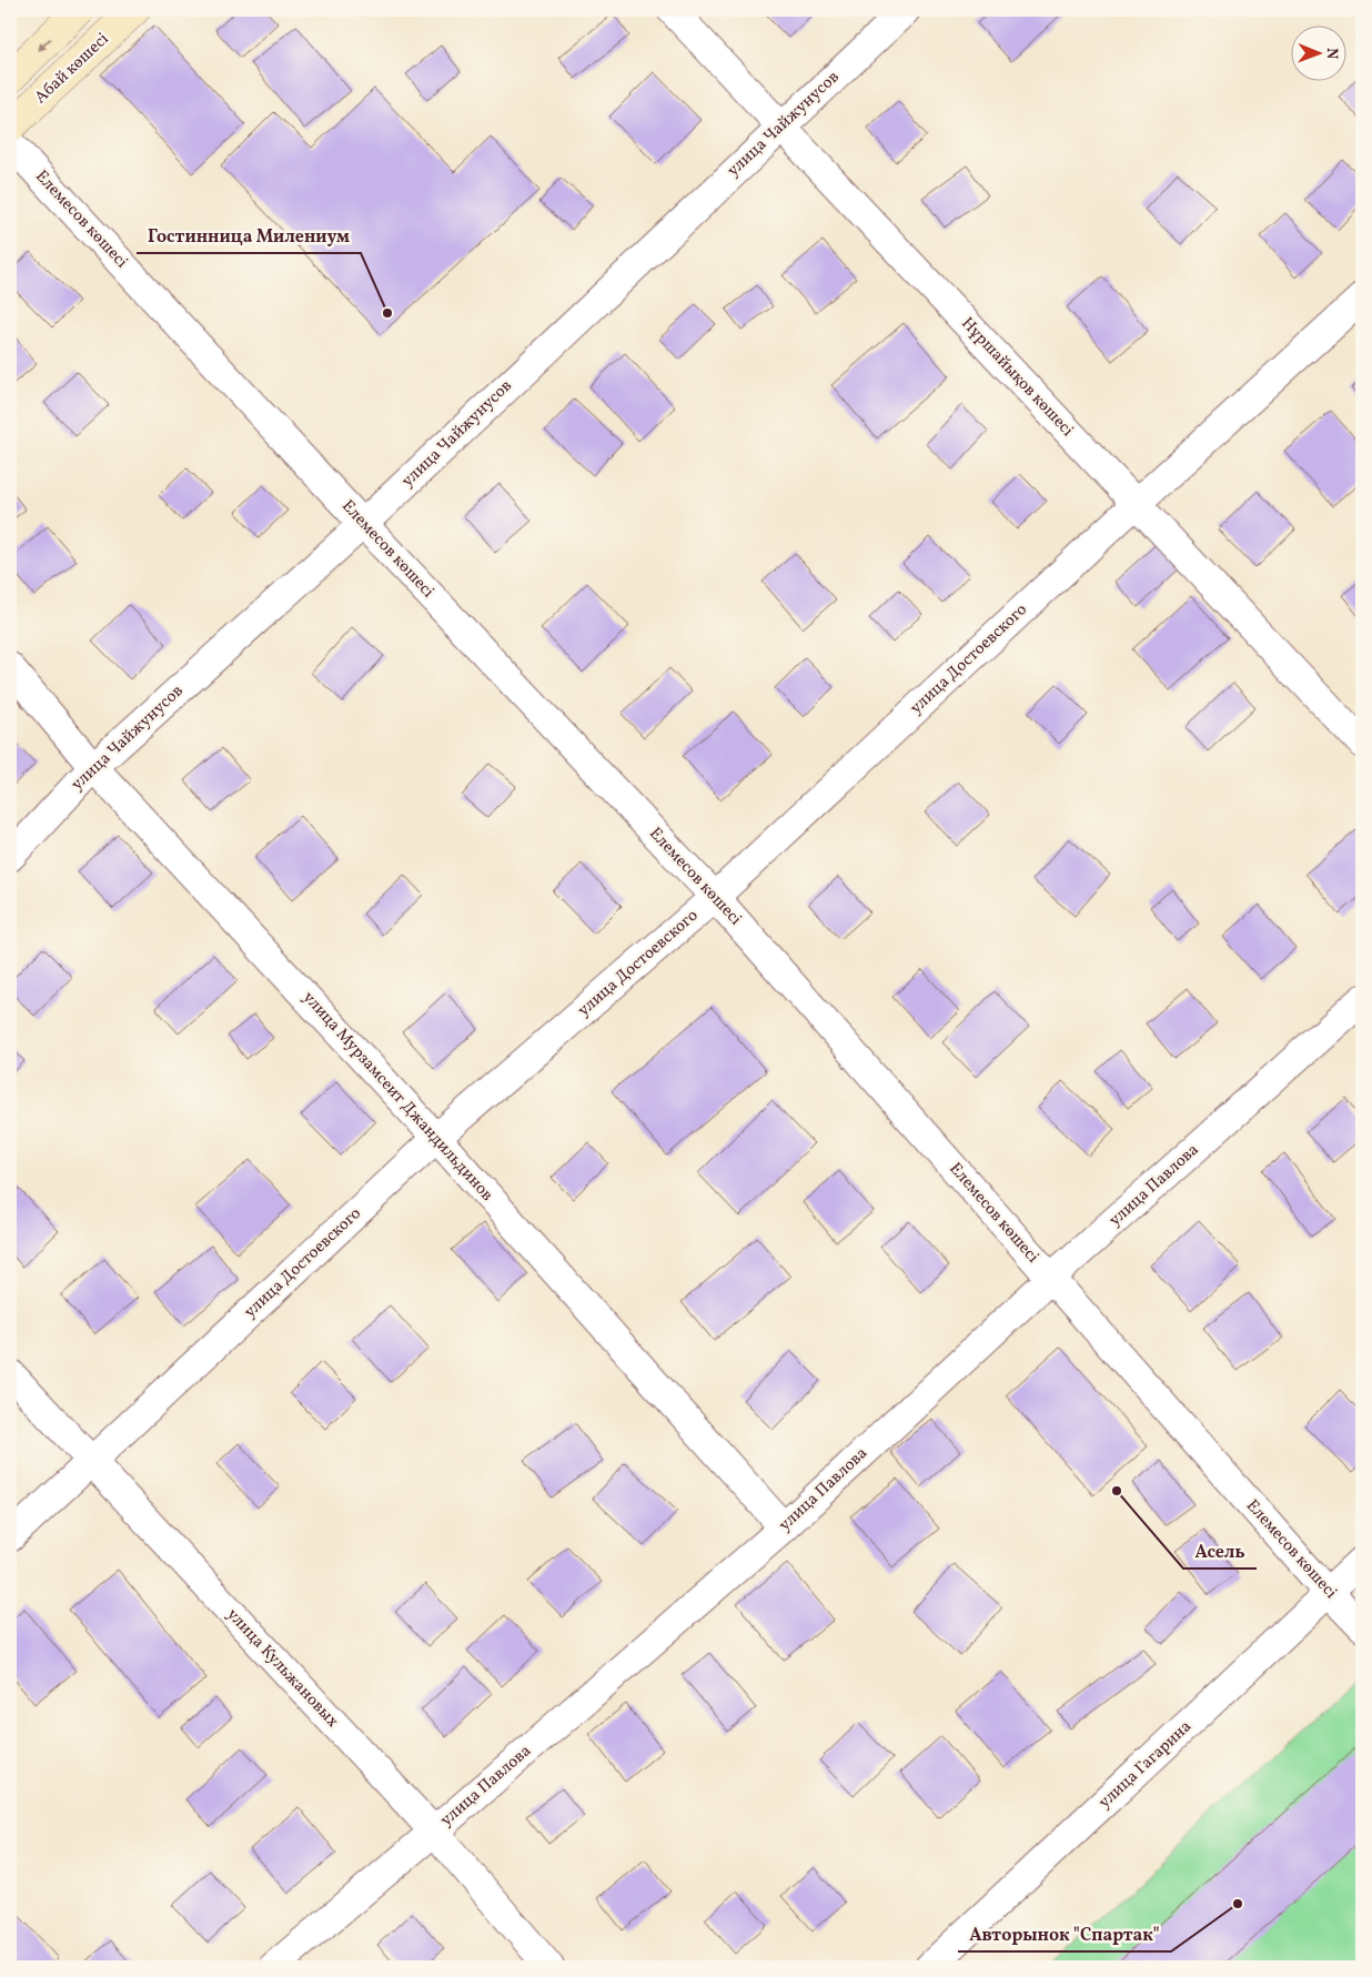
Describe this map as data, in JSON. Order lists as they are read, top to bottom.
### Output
{
  "streets": {
    "main road": ["Абай көшесі"],
    "street": [
      "улица Чайжунусов",
      "Елемесов көшесі",
      "Нұршайықов көшесі",
      "улица Достоевского",
      "улица Мурзамсеит Джандильдинов",
      "улица Павлова",
      "улица Кульжановых",
      "улица Гагарина"
    ]
  },
  "crossings": [
    ["улица Чайжунусов", "Елемесов көшесі"],
    ["улица Чайжунусов", "Нұршайықов көшесі"],
    ["улица Чайжунусов", "улица Мурзамсеит Джандильдинов"],
    ["Елемесов көшесі", "улица Достоевского"],
    ["Елемесов көшесі", "улица Павлова"],
    ["Елемесов көшесі", "улица Гагарина"],
    ["Нұршайықов көшесі", "улица Достоевского"],
    ["улица Достоевского", "улица Мурзамсеит Джандильдинов"],
    ["улица Достоевского", "улица Кульжановых"],
    ["улица Мурзамсеит Джандильдинов", "улица Павлова"],
    ["улица Павлова", "улица Кульжановых"]
  ],
  "places": ["Гостинница Милениум", "Асель", "Авторынок \"Спартак\""],
  "north": "right"
}
